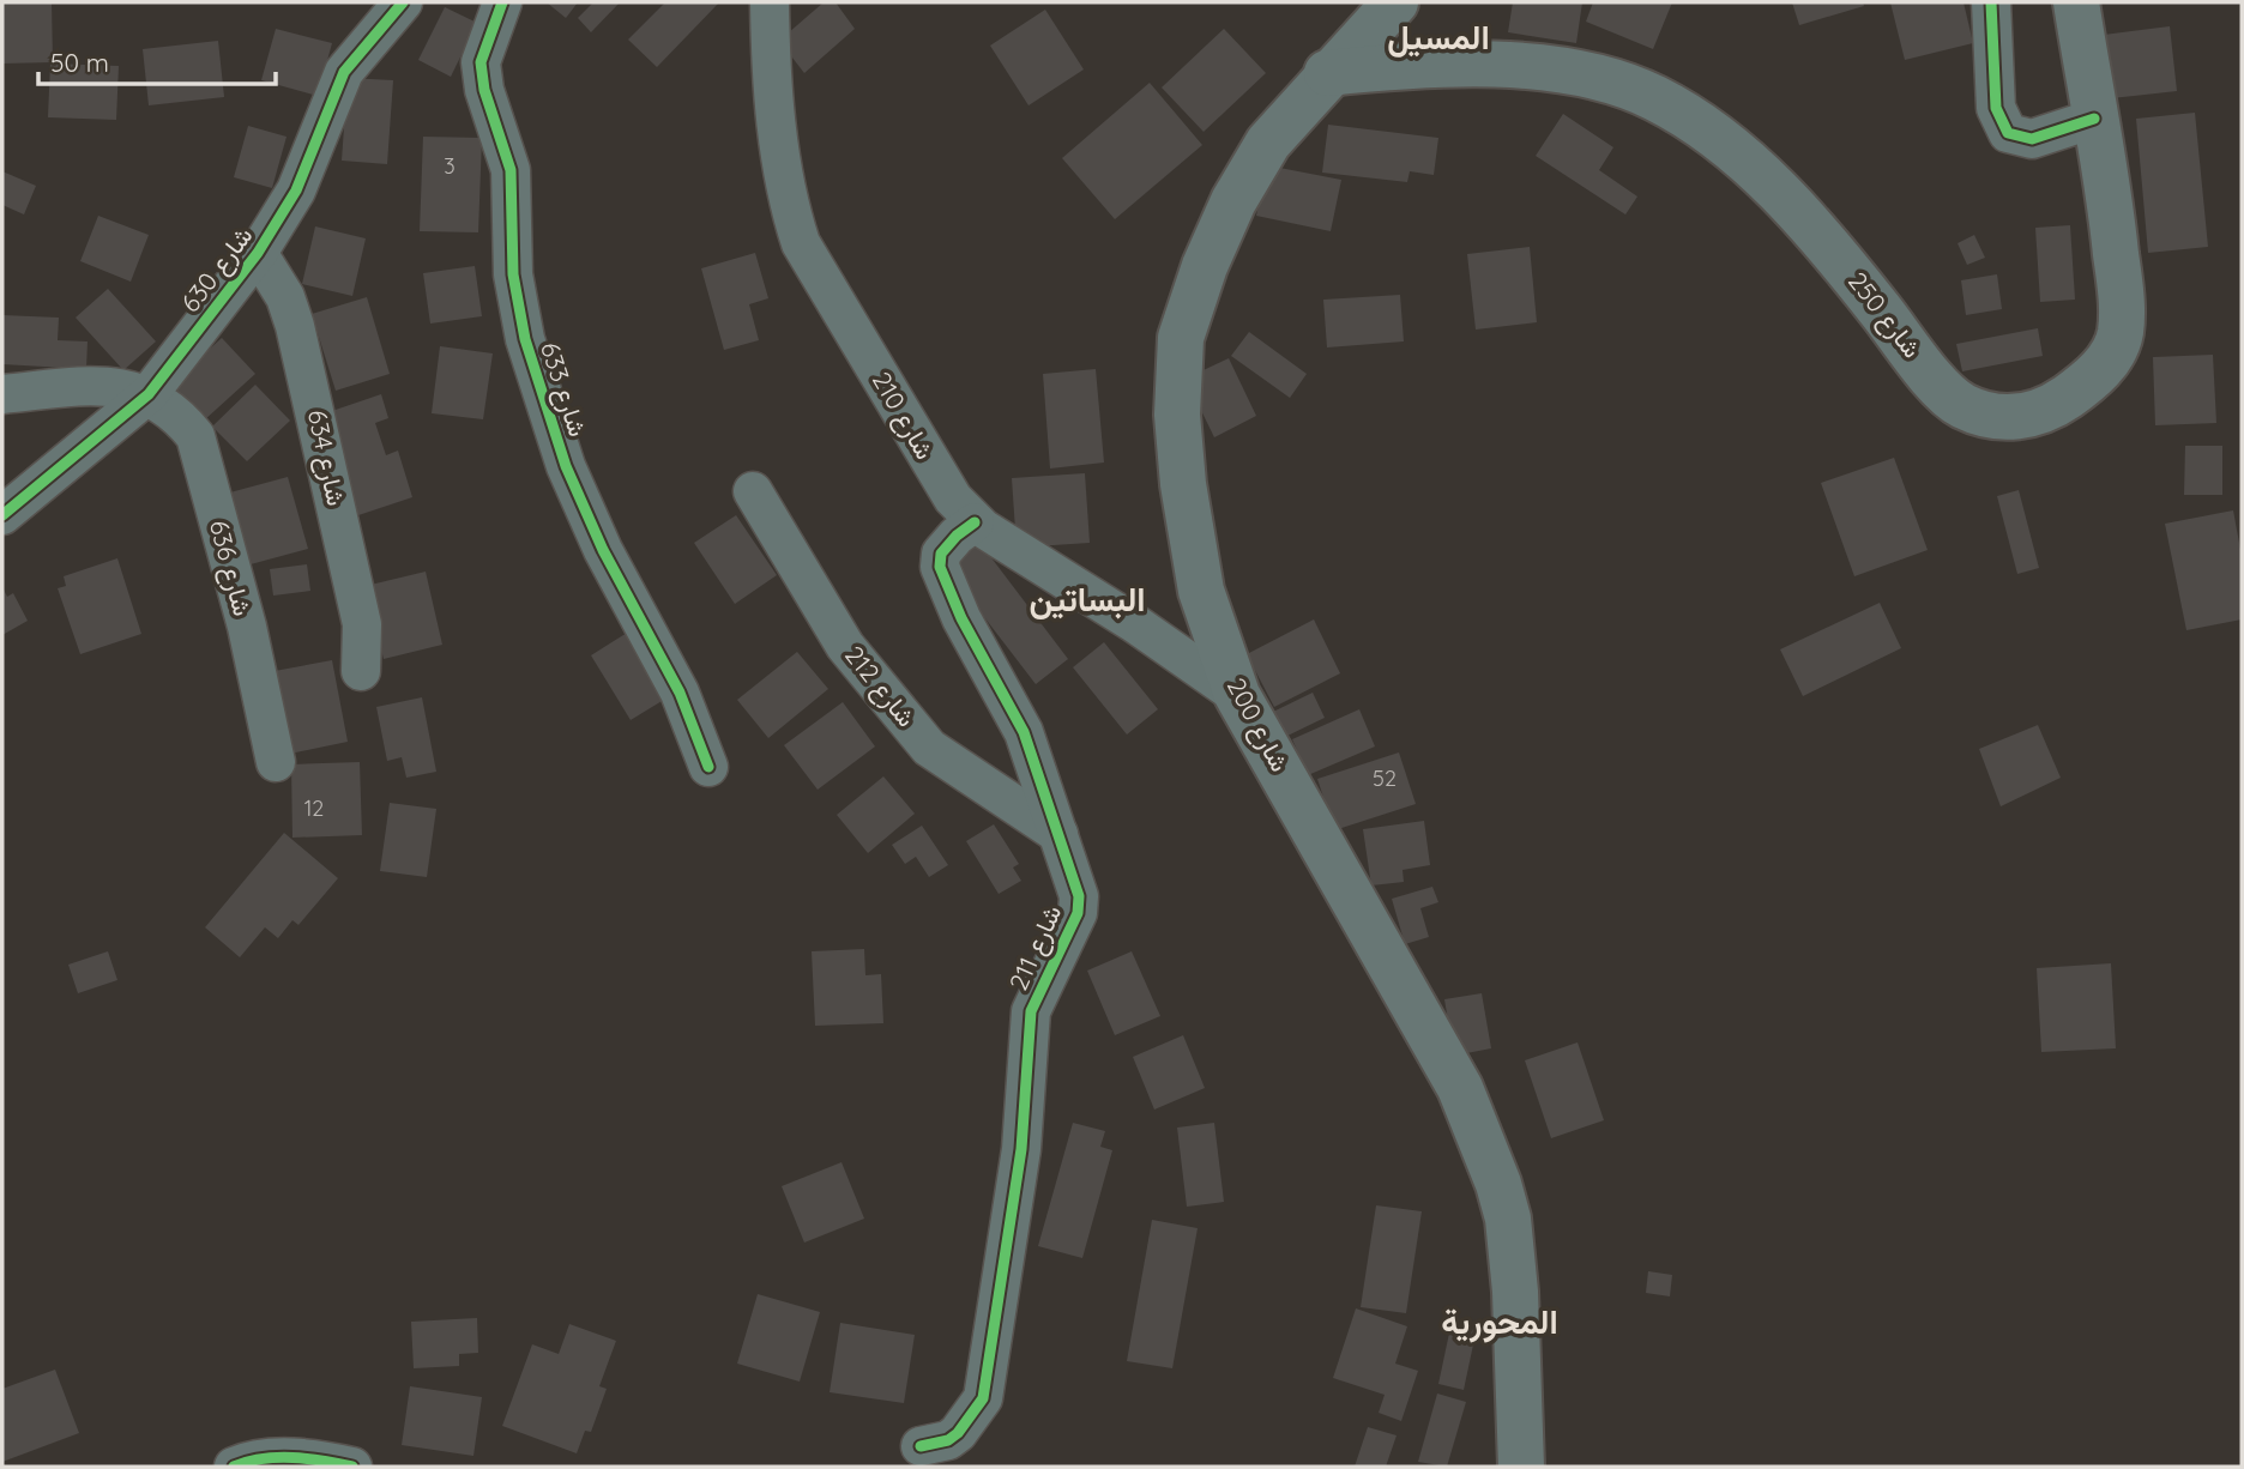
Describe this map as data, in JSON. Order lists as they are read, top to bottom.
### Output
{
  "streets": {
    "main road": ["شارع 250", "شارع 200"],
    "street": [
      "شارع 630",
      "شارع 633",
      "شارع 210",
      "شارع 634",
      "شارع 636",
      "شارع 212",
      "شارع 211"
    ]
  },
  "crossings": [
    ["شارع 630", "شارع 634"],
    ["شارع 630", "شارع 636"],
    ["شارع 250", "شارع 200"],
    ["شارع 210", "شارع 200"],
    ["شارع 210", "شارع 211"],
    ["شارع 212", "شارع 211"]
  ],
  "districts": ["المسيل", "البساتين", "المحورية"],
  "house_numbers": ["3", "52", "12"],
  "scale_bar": "50 m"
}
